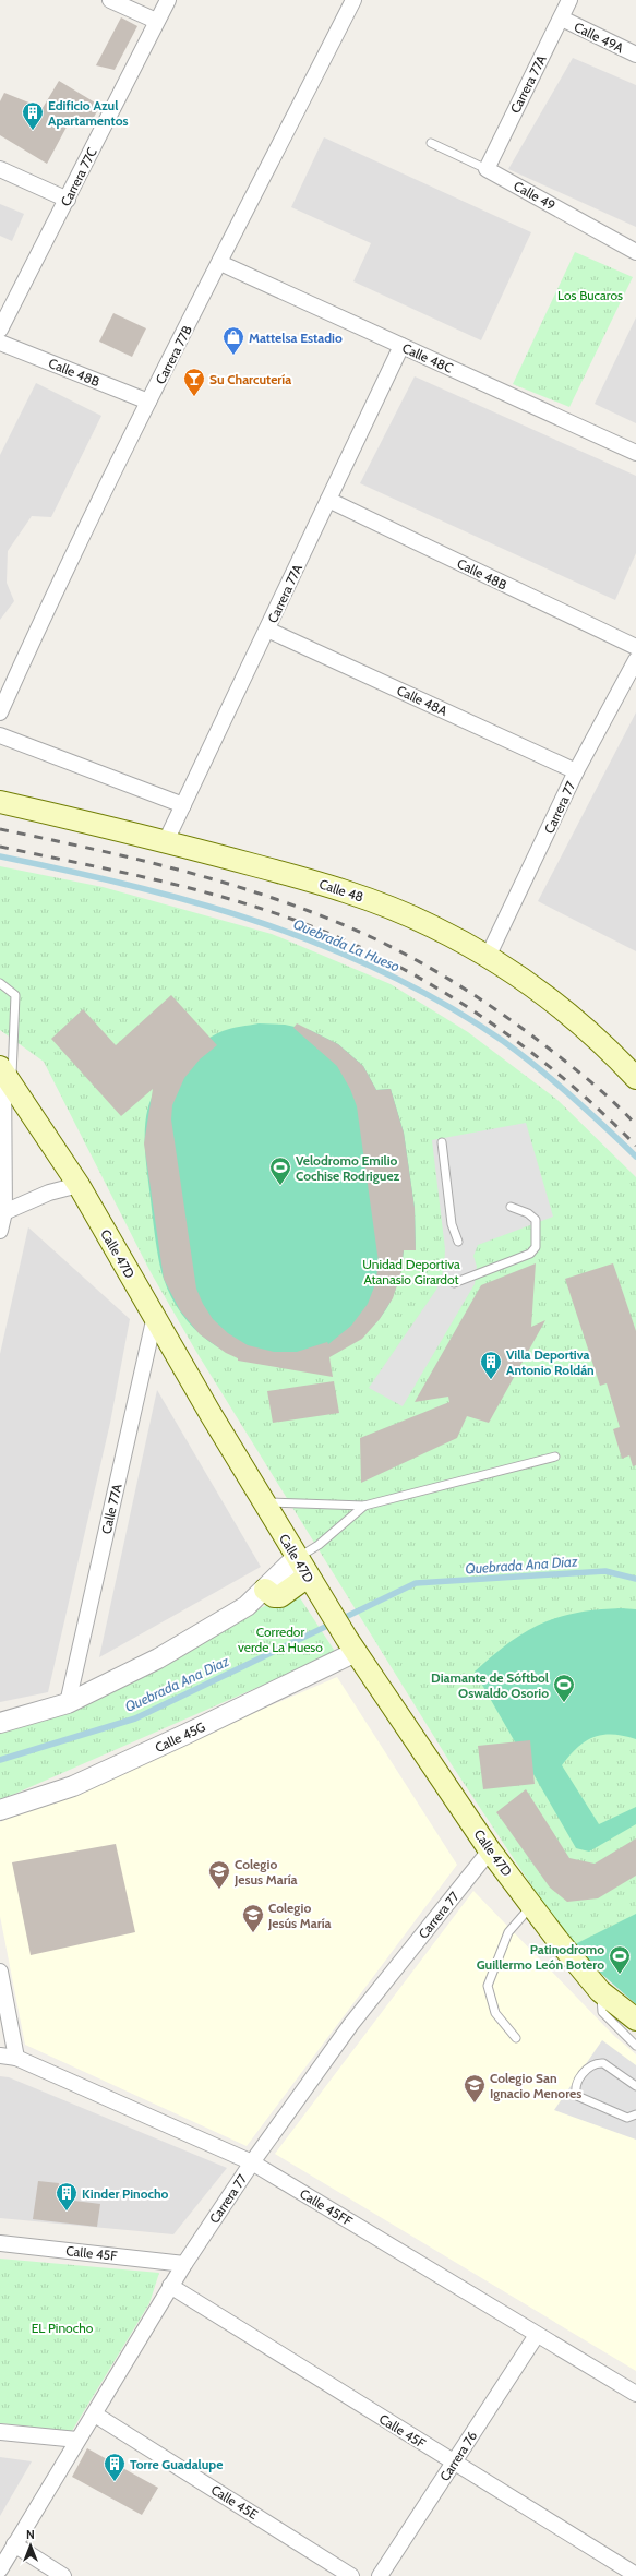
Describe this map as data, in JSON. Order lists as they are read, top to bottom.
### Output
{
  "streets": {
    "main road": ["Calle 48", "Calle 47D"],
    "street": [
      "Calle 49A",
      "Carrera 77A",
      "Carrera 77C",
      "Calle 49",
      "Carrera 77B",
      "Calle 48C",
      "Calle 48B",
      "Calle 48A",
      "Carrera 77",
      "Calle 77A",
      "Calle 45G",
      "Calle 45FF",
      "Calle 45F",
      "Carrera 76",
      "Calle 45E"
    ]
  },
  "crossings": [
    ["Calle 49A", "Carrera 77A"],
    ["Carrera 77A", "Calle 49"],
    ["Carrera 77A", "Calle 48C"],
    ["Carrera 77A", "Calle 48B"],
    ["Carrera 77A", "Calle 48A"],
    ["Carrera 77A", "Calle 48"],
    ["Carrera 77B", "Calle 48C"],
    ["Carrera 77B", "Calle 48B"],
    ["Calle 48A", "Carrera 77"],
    ["Carrera 77", "Calle 48"],
    ["Carrera 77", "Calle 47D"],
    ["Carrera 77", "Calle 45FF"],
    ["Carrera 77", "Calle 45F"],
    ["Carrera 77", "Calle 45E"],
    ["Calle 47D", "Calle 77A"],
    ["Calle 47D", "Calle 45G"],
    ["Calle 45FF", "Carrera 76"],
    ["Calle 45F", "Carrera 76"]
  ],
  "water": ["Quebrada La Hueso", "Quebrada Ana Diaz"],
  "parks": [
    "Los Bucaros",
    "Unidad Deportiva Atanasio Girardot",
    "Corredor verde La Hueso",
    "EL Pinocho"
  ],
  "places": {
    "building": [
      "Edificio Azul Apartamentos",
      "Villa Deportiva Antonio Roldán",
      "Kinder Pinocho",
      "Torre Guadalupe"
    ],
    "shop": ["Mattelsa Estadio"],
    "bar": ["Su Charcutería"],
    "sports": ["Velodromo Emilio Cochise Rodriguez", "Diamante de Sóftbol Oswaldo Osorio", "Patinodromo Guillermo León Botero"],
    "school or university": ["Colegio Jesus María", "Colegio Jesús María", "Colegio San Ignacio Menores"]
  },
  "north": "top"
}
